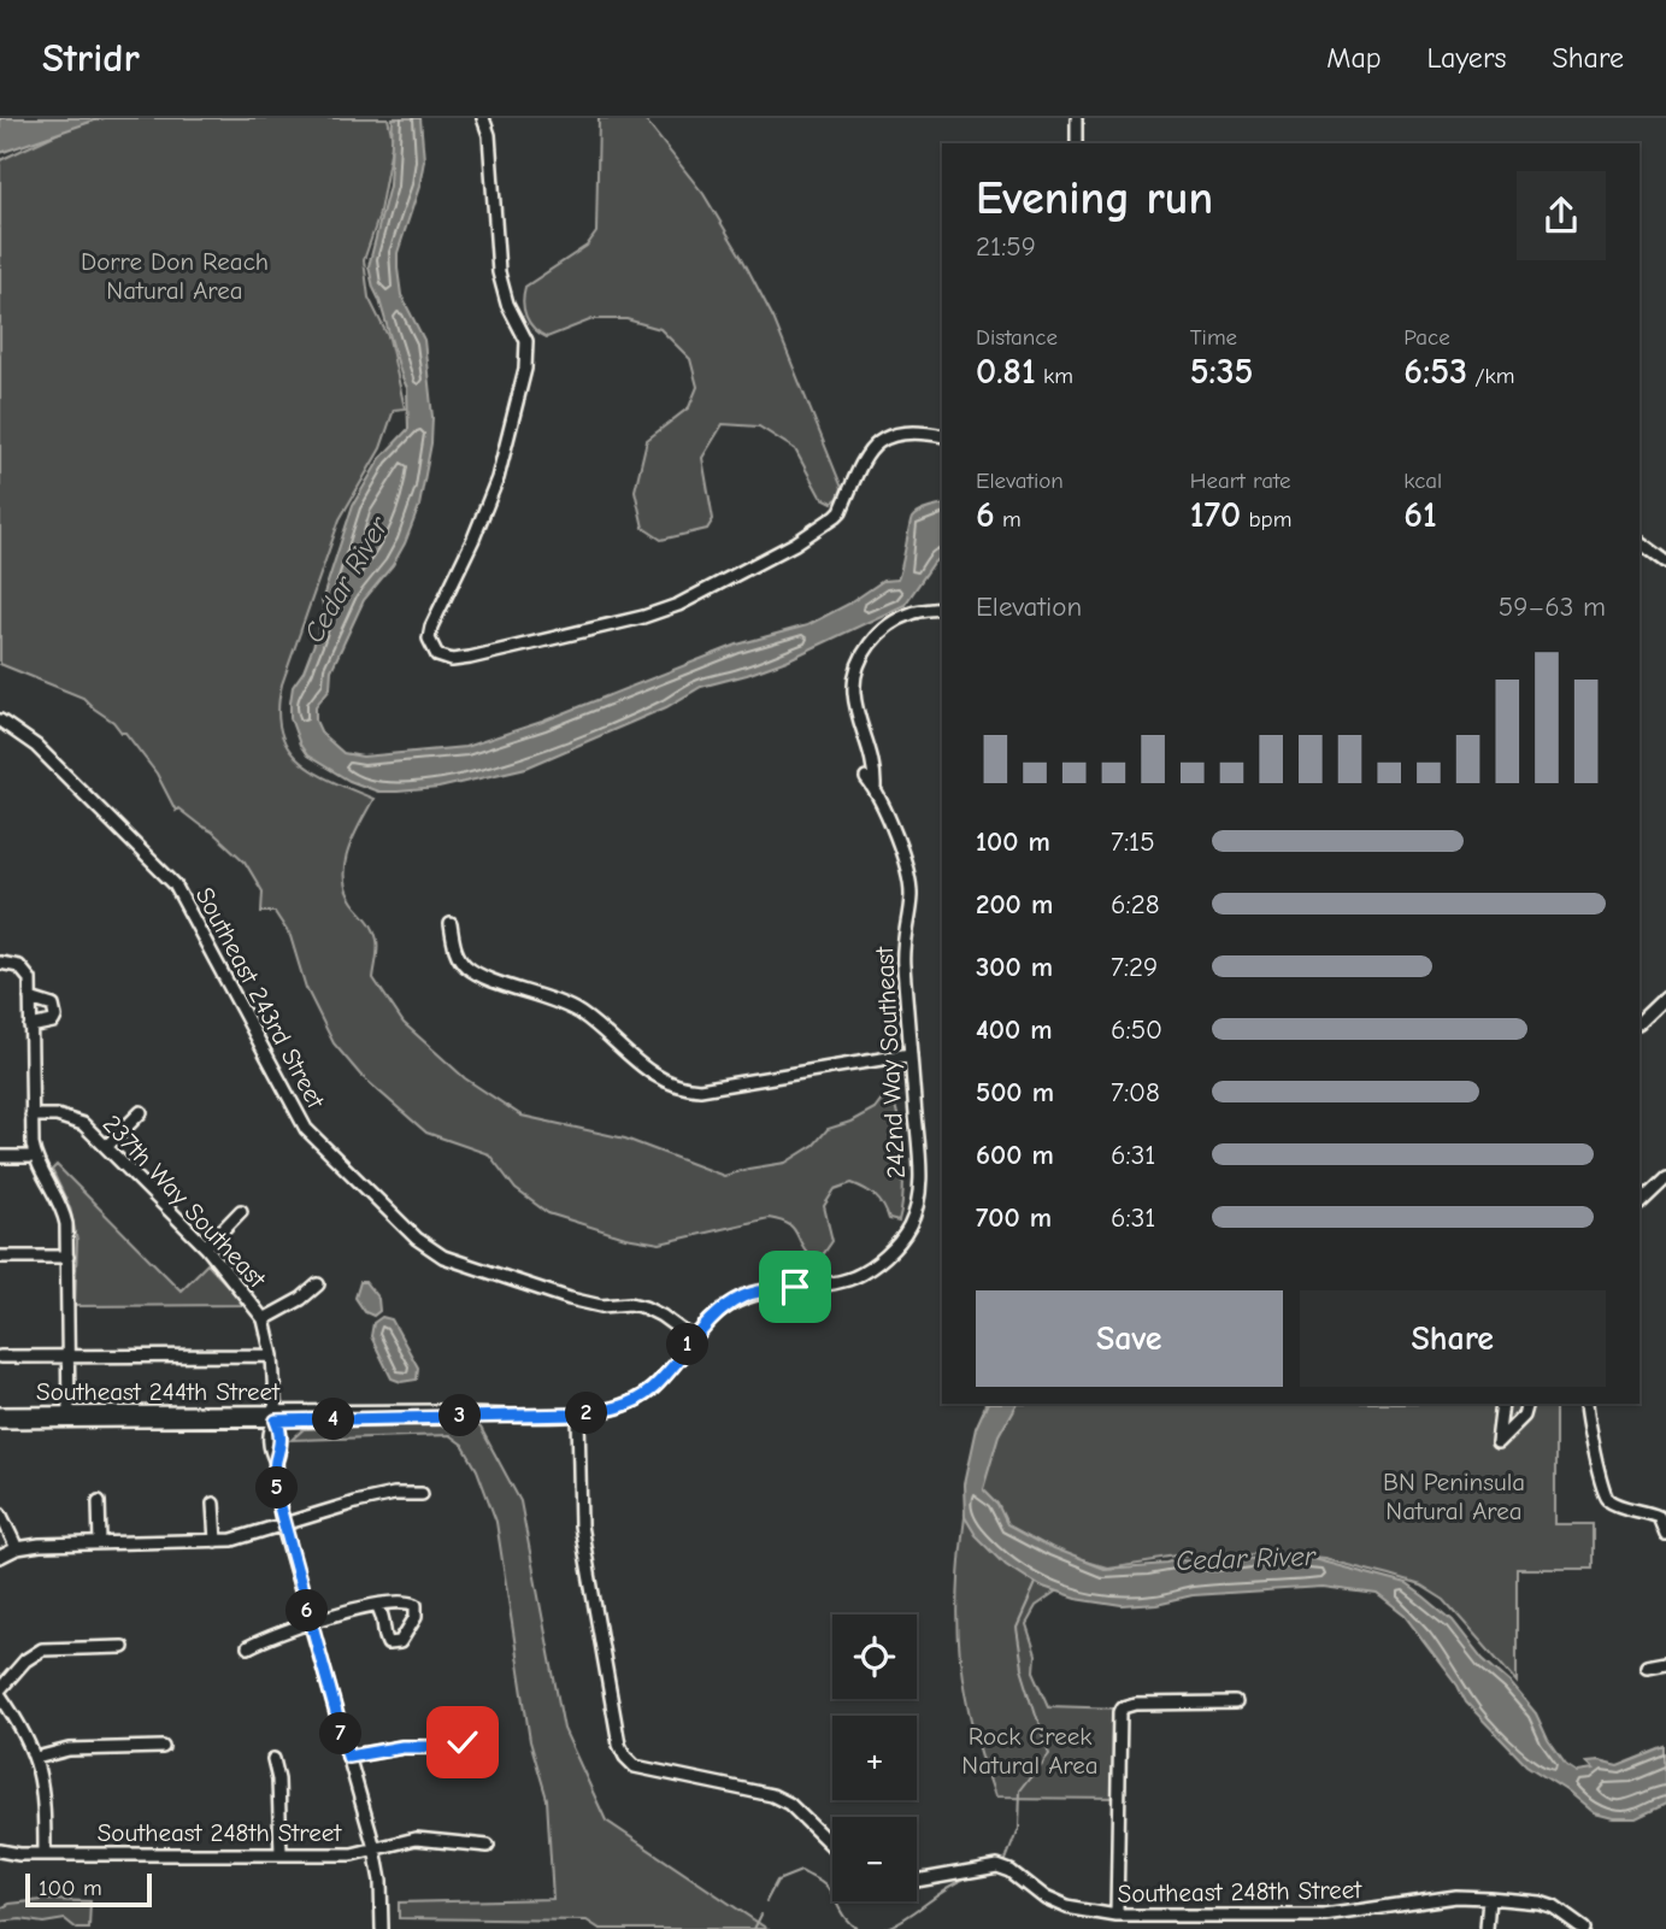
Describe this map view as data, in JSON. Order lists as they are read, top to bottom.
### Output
{
  "streets": {
    "street": [
      "Southeast 243rd Street",
      "242nd Way Southeast",
      "237th Way Southeast",
      "Southeast 244th Street",
      "Southeast 248th Street"
    ]
  },
  "crossings": [
    ["Southeast 243rd Street", "242nd Way Southeast"],
    ["242nd Way Southeast", "Southeast 244th Street"],
    ["237th Way Southeast", "Southeast 244th Street"],
    ["237th Way Southeast", "Southeast 248th Street"]
  ],
  "water": ["Cedar River"],
  "parks": ["Dorre Don Reach Natural Area", "BN Peninsula Natural Area", "Rock Creek Natural Area"],
  "scale_bar": "100 m",
  "page": {
    "header": "Stridr",
    "nav": ["Map", "Layers", "Share"],
    "heading": ["Evening run", "21:59"],
    "stats": [
      ["Distance", "0.81 km"],
      ["Time", "5:35"],
      ["Pace", "6:53 /km"],
      ["Elevation", "6 m"],
      ["Heart rate", "170 bpm"],
      ["kcal", "61"]
    ],
    "chart": ["Elevation", "59–63 m"],
    "list": [
      {
        "name": "100 m",
        "note": "7:15"
      },
      {
        "name": "200 m",
        "note": "6:28"
      },
      {
        "name": "300 m",
        "note": "7:29"
      },
      {
        "name": "400 m",
        "note": "6:50"
      },
      {
        "name": "500 m",
        "note": "7:08"
      },
      {
        "name": "600 m",
        "note": "6:31"
      },
      {
        "name": "700 m",
        "note": "6:31"
      }
    ],
    "buttons": ["Save", "Share"],
    "pins": [
      "1",
      "2",
      "3",
      "4",
      "5",
      "6",
      "7"
    ],
    "map_buttons": ["+", "−"],
    "scale": "100 m"
  }
}
